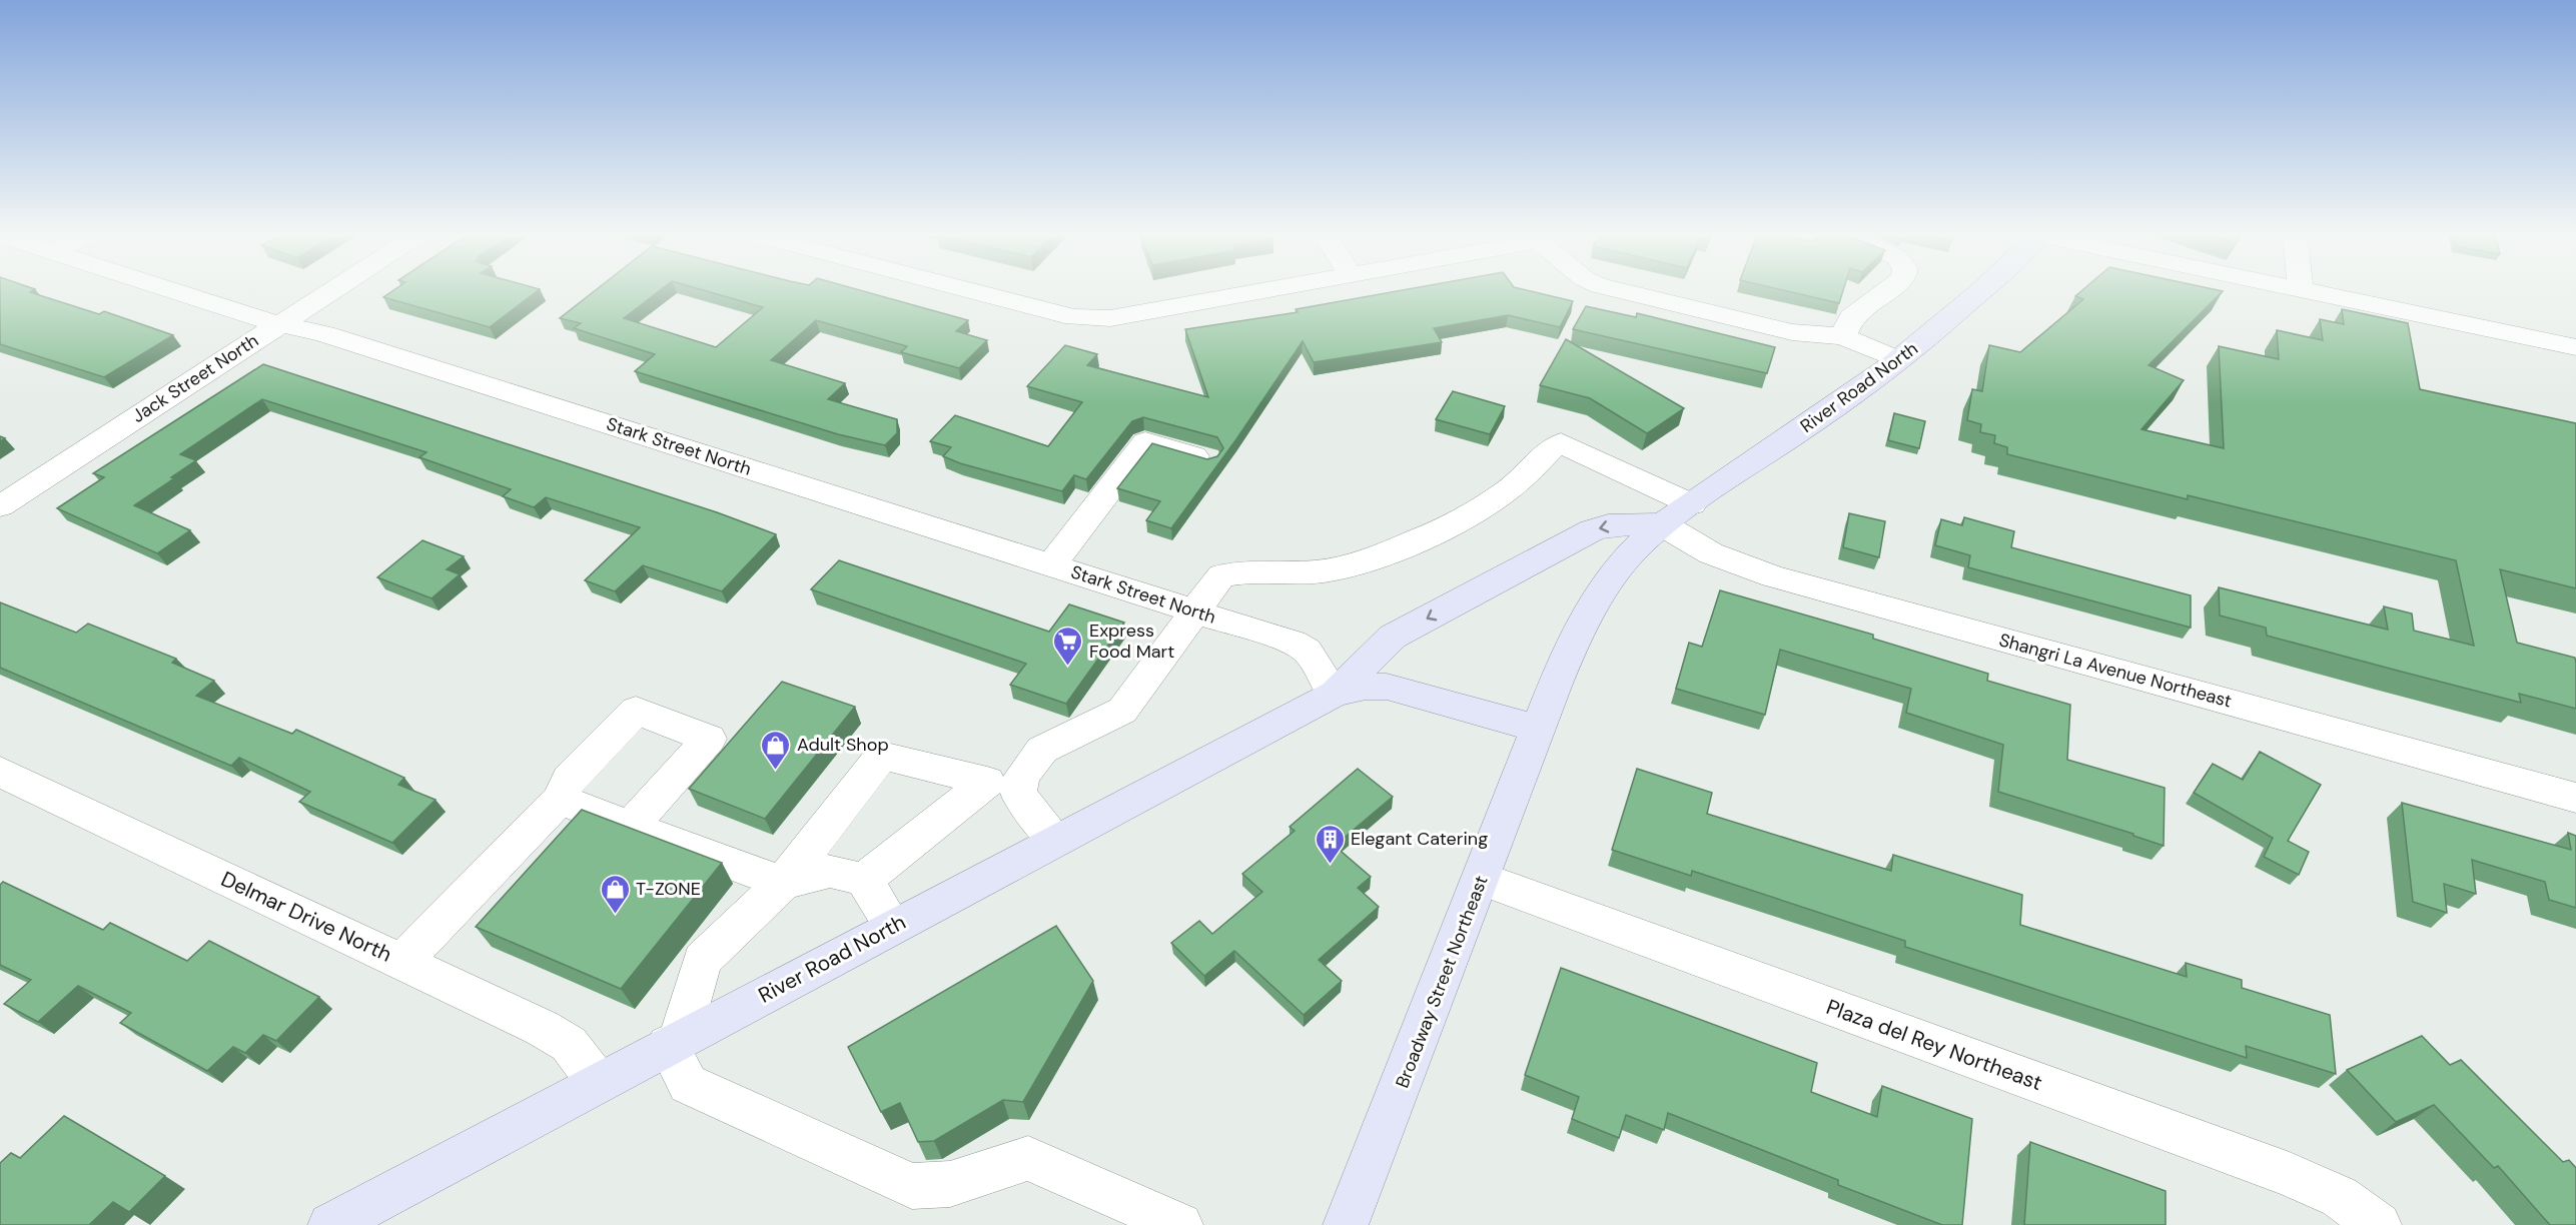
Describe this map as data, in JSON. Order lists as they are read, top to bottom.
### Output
{
  "streets": {
    "main road": ["River Road North", "Broadway Street Northeast"],
    "street": [
      "Jack Street North",
      "Stark Street North",
      "Shangri La Avenue Northeast",
      "Delmar Drive North",
      "Plaza del Rey Northeast"
    ]
  },
  "crossings": [
    ["Jack Street North", "Stark Street North"],
    ["River Road North", "Stark Street North"],
    ["River Road North", "Shangri La Avenue Northeast"],
    ["River Road North", "Delmar Drive North"],
    ["River Road North", "Broadway Street Northeast"],
    ["Shangri La Avenue Northeast", "Broadway Street Northeast"],
    ["Broadway Street Northeast", "Plaza del Rey Northeast"]
  ],
  "places": {
    "supermarket": ["Express Food Mart"],
    "shop": ["Adult Shop", "T-ZONE"],
    "building": ["Elegant Catering"]
  }
}
